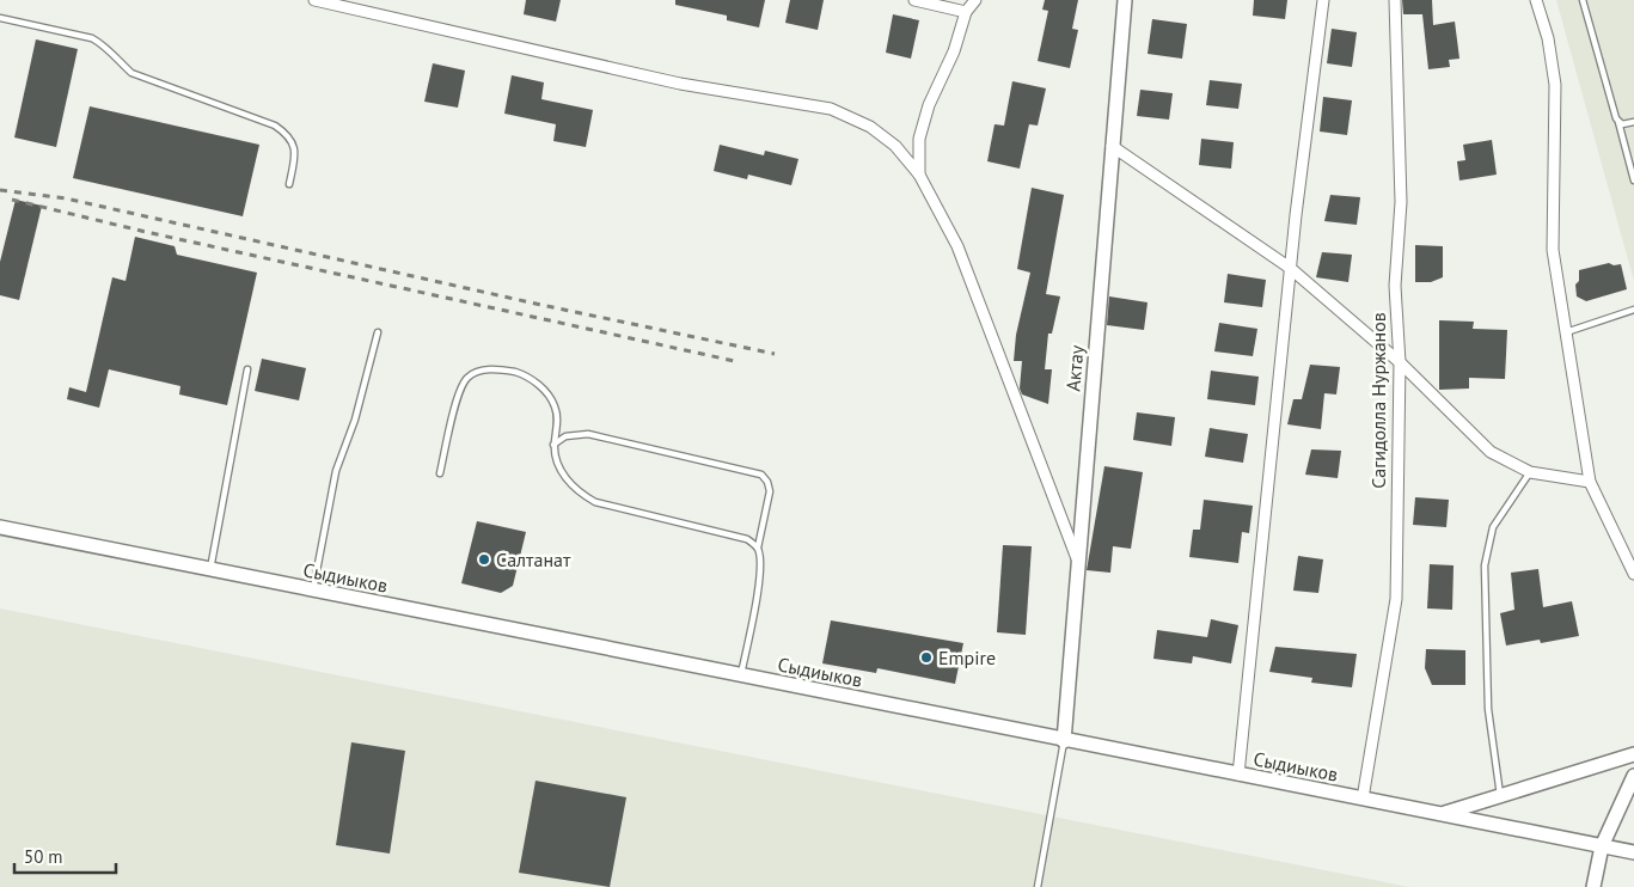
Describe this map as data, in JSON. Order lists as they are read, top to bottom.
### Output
{
  "streets": {
    "street": ["Актау", "Сагидолла Нуржанов", "Сыдиыков"]
  },
  "crossings": [
    ["Актау", "Сыдиыков"],
    ["Сагидолла Нуржанов", "Сыдиыков"]
  ],
  "places": ["Салтанат", "Empire"],
  "scale_bar": "50 m"
}
